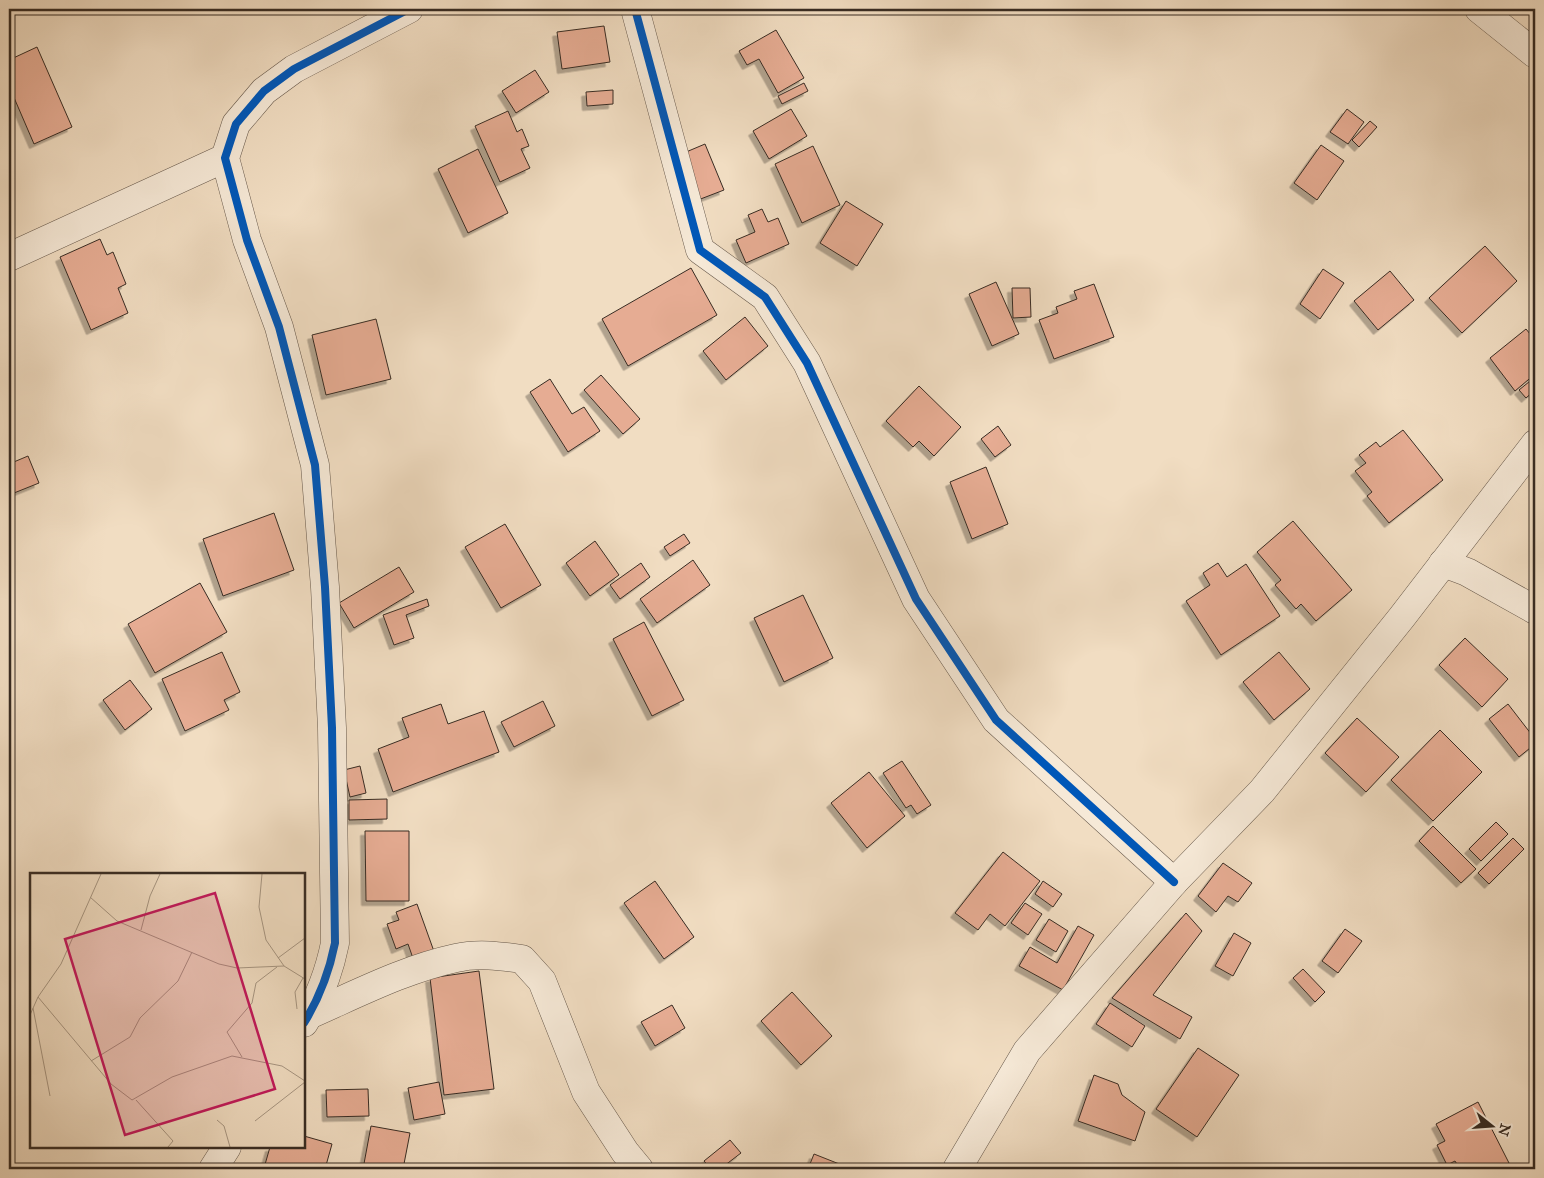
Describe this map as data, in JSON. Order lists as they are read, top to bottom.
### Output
{
  "north": "right"
}
